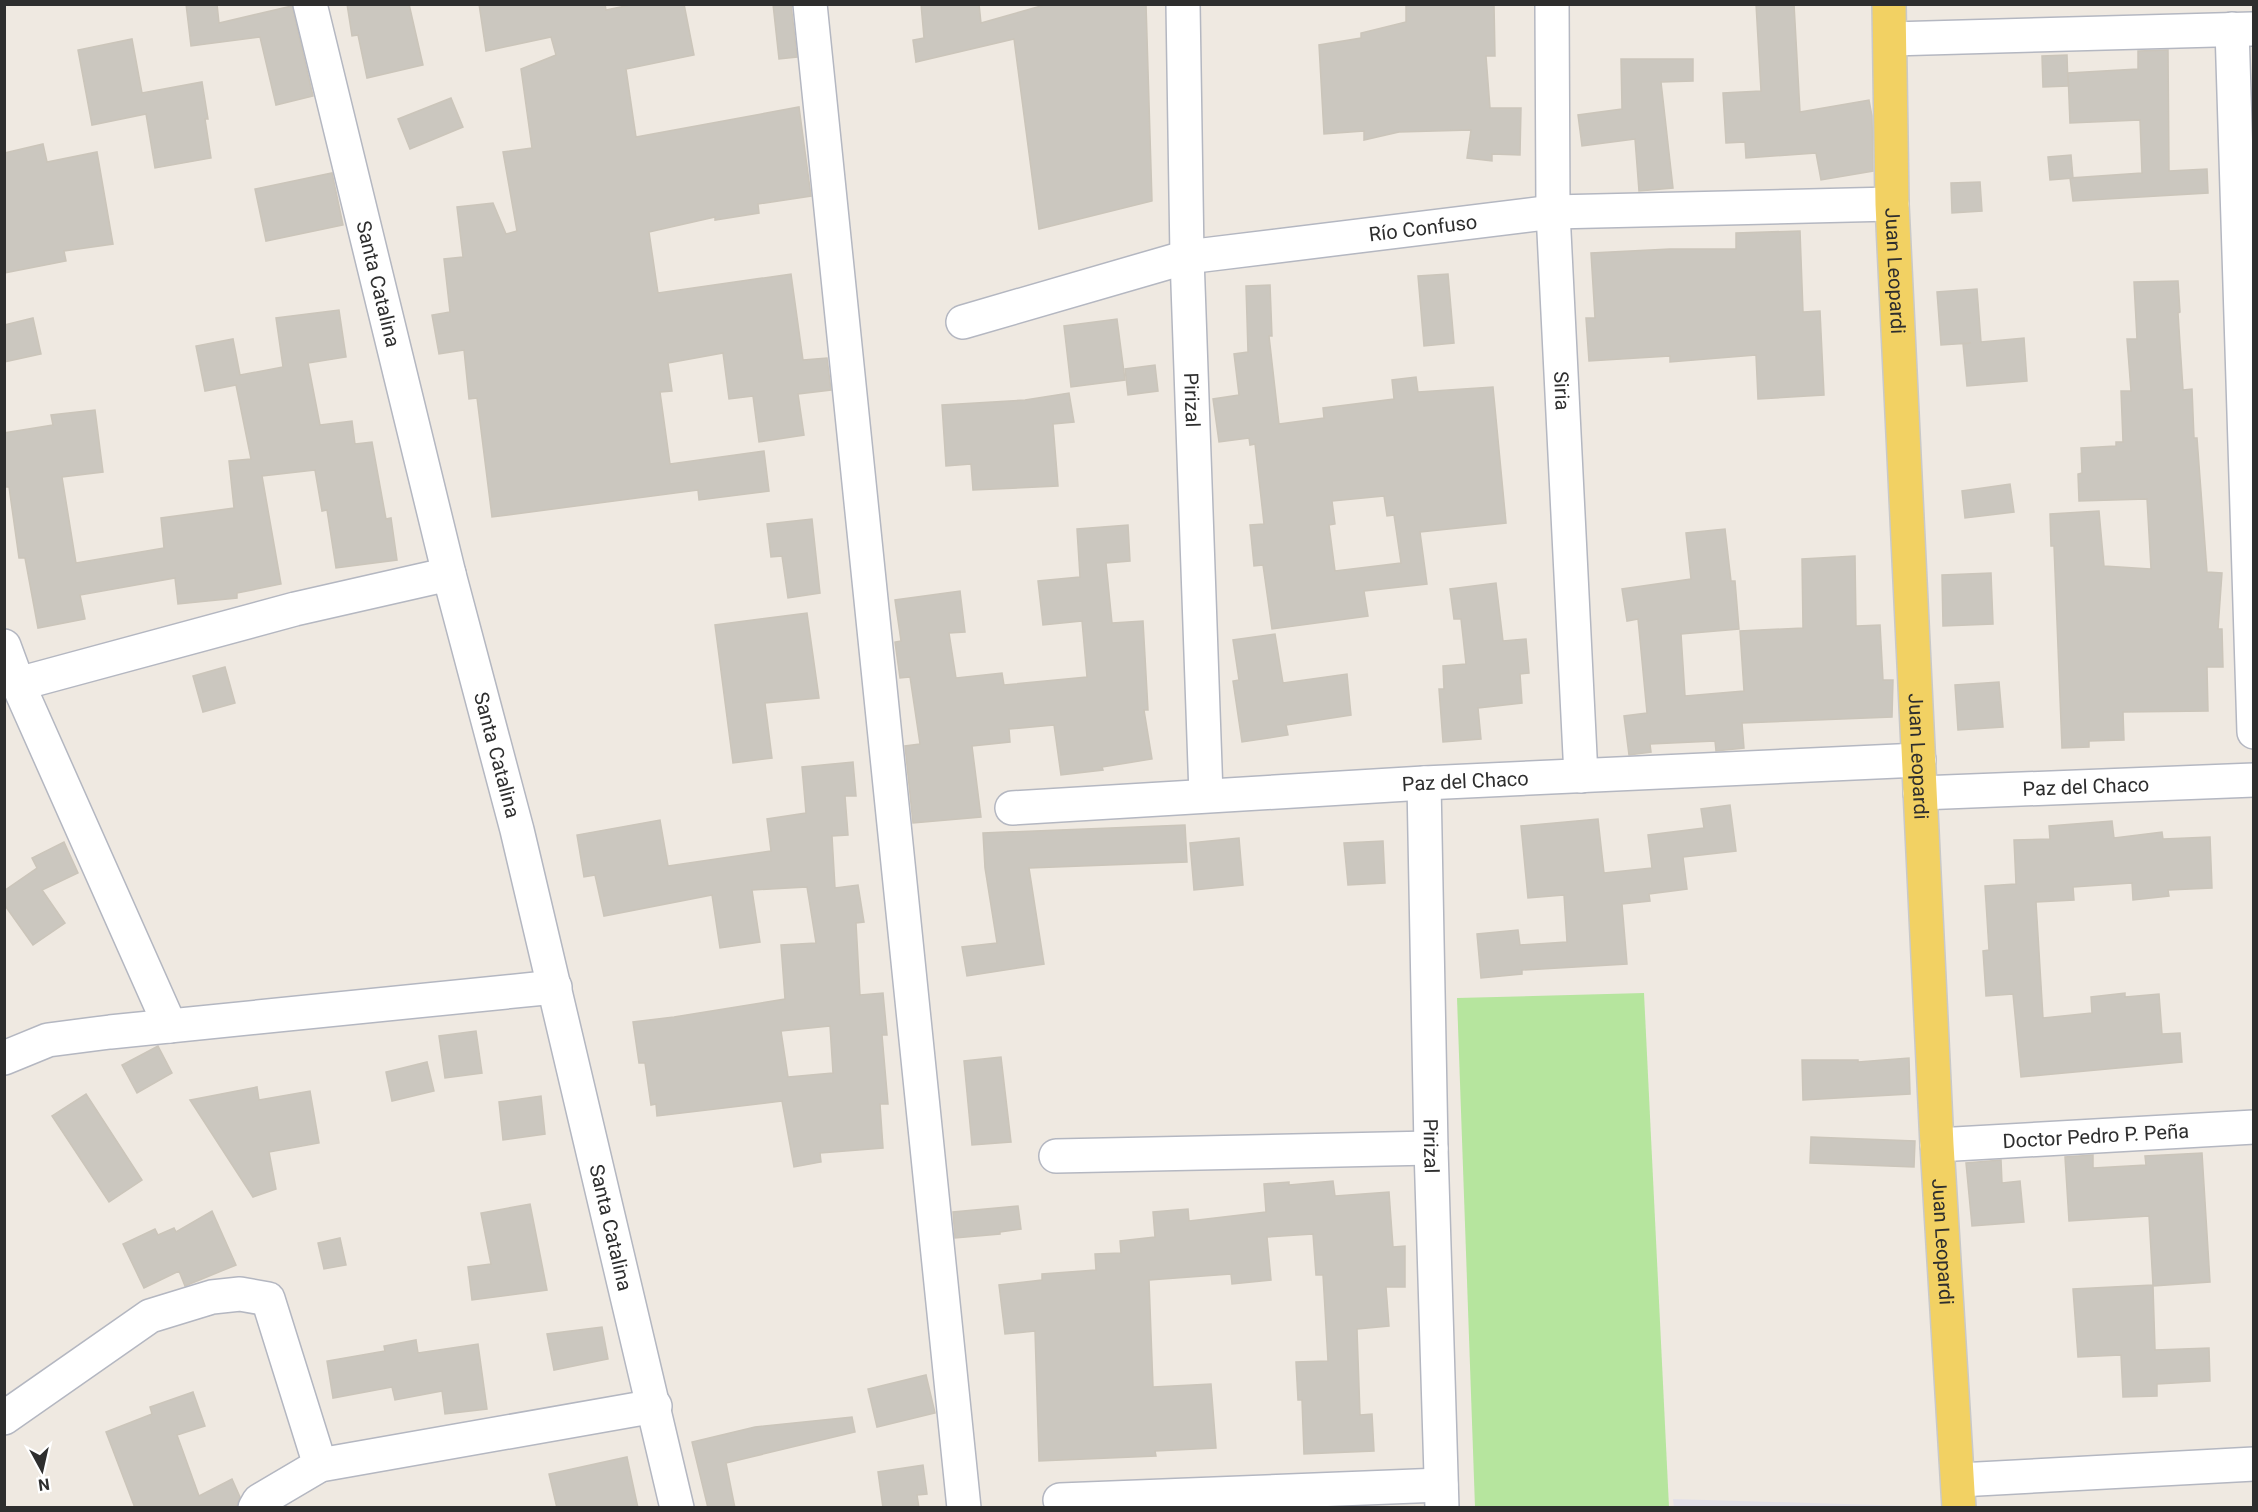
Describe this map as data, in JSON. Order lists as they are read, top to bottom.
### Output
{
  "streets": {
    "main road": ["Juan Leopardi"],
    "street": [
      "Río Confuso",
      "Santa Catalina",
      "Siria",
      "Pirizal",
      "Paz del Chaco",
      "Doctor Pedro P. Peña"
    ]
  },
  "crossings": [
    ["Río Confuso", "Juan Leopardi"],
    ["Río Confuso", "Siria"],
    ["Río Confuso", "Pirizal"],
    ["Juan Leopardi", "Paz del Chaco"],
    ["Juan Leopardi", "Doctor Pedro P. Peña"],
    ["Siria", "Paz del Chaco"],
    ["Pirizal", "Paz del Chaco"]
  ],
  "north": "bottom"
}
